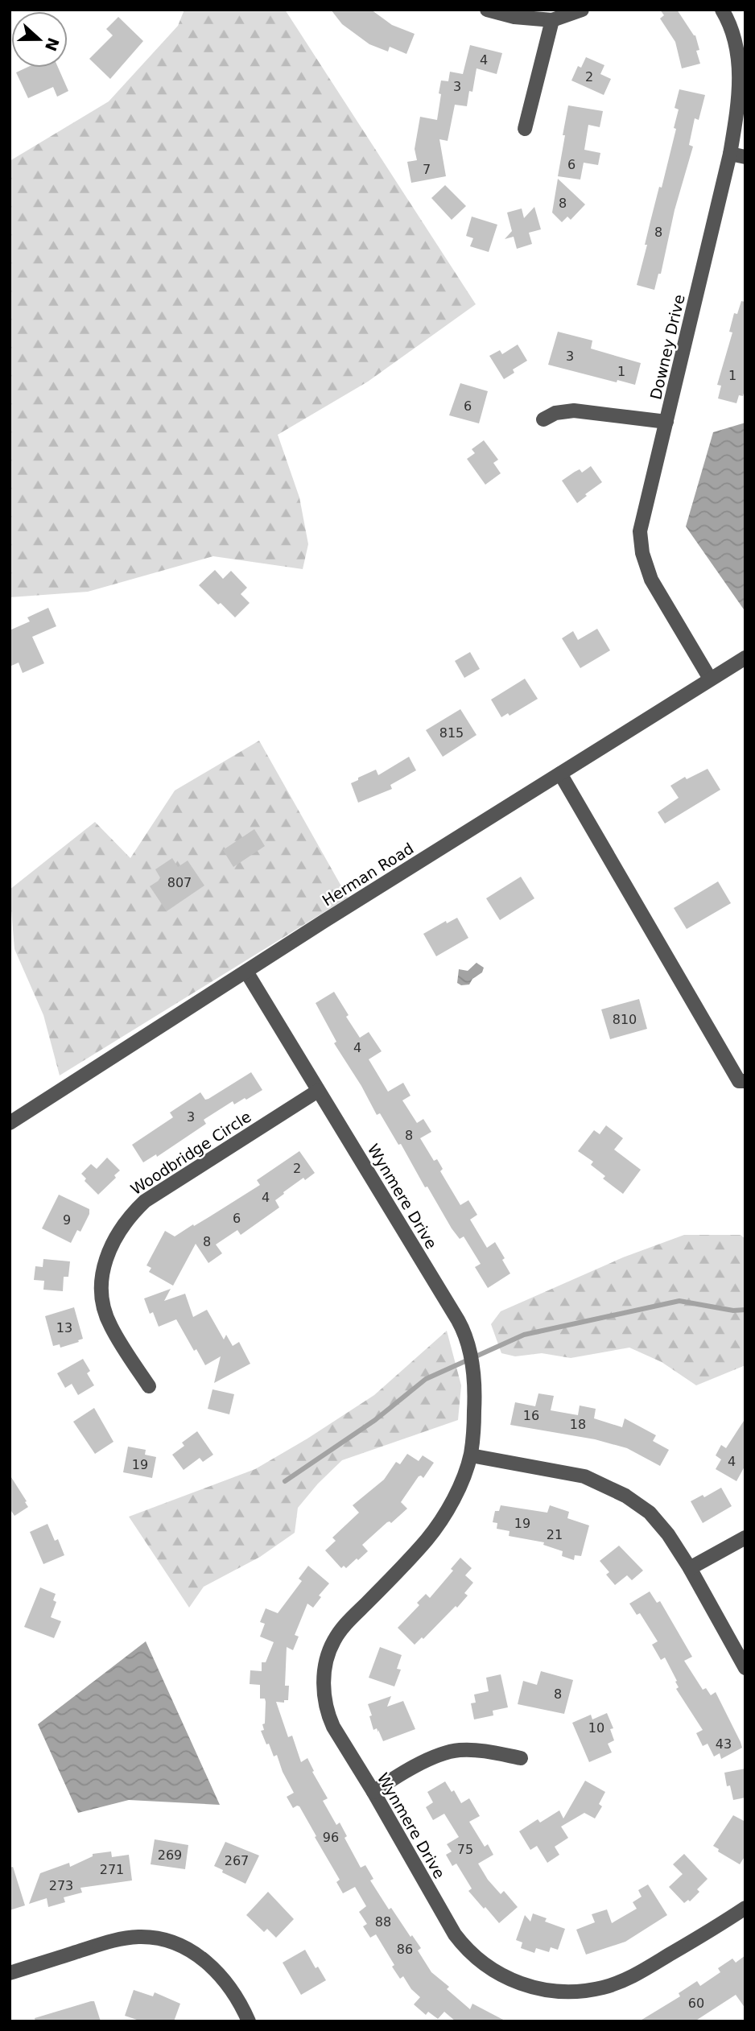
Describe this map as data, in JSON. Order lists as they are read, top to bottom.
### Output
{
  "streets": {
    "street": [
      "Downey Drive",
      "Herman Road",
      "Woodbridge Circle",
      "Wynmere Drive"
    ]
  },
  "crossings": [
    ["Downey Drive", "Herman Road"],
    ["Herman Road", "Wynmere Drive"],
    ["Woodbridge Circle", "Wynmere Drive"]
  ],
  "house_numbers": [
    "4",
    "2",
    "3",
    "6",
    "7",
    "8",
    "8",
    "3",
    "1",
    "1",
    "6",
    "815",
    "807",
    "810",
    "4",
    "3",
    "8",
    "2",
    "4",
    "6",
    "9",
    "8",
    "13",
    "16",
    "18",
    "4",
    "19",
    "19",
    "21",
    "8",
    "10",
    "43",
    "96",
    "75",
    "269",
    "267",
    "271",
    "273",
    "88",
    "86",
    "60"
  ],
  "north": "right"
}
